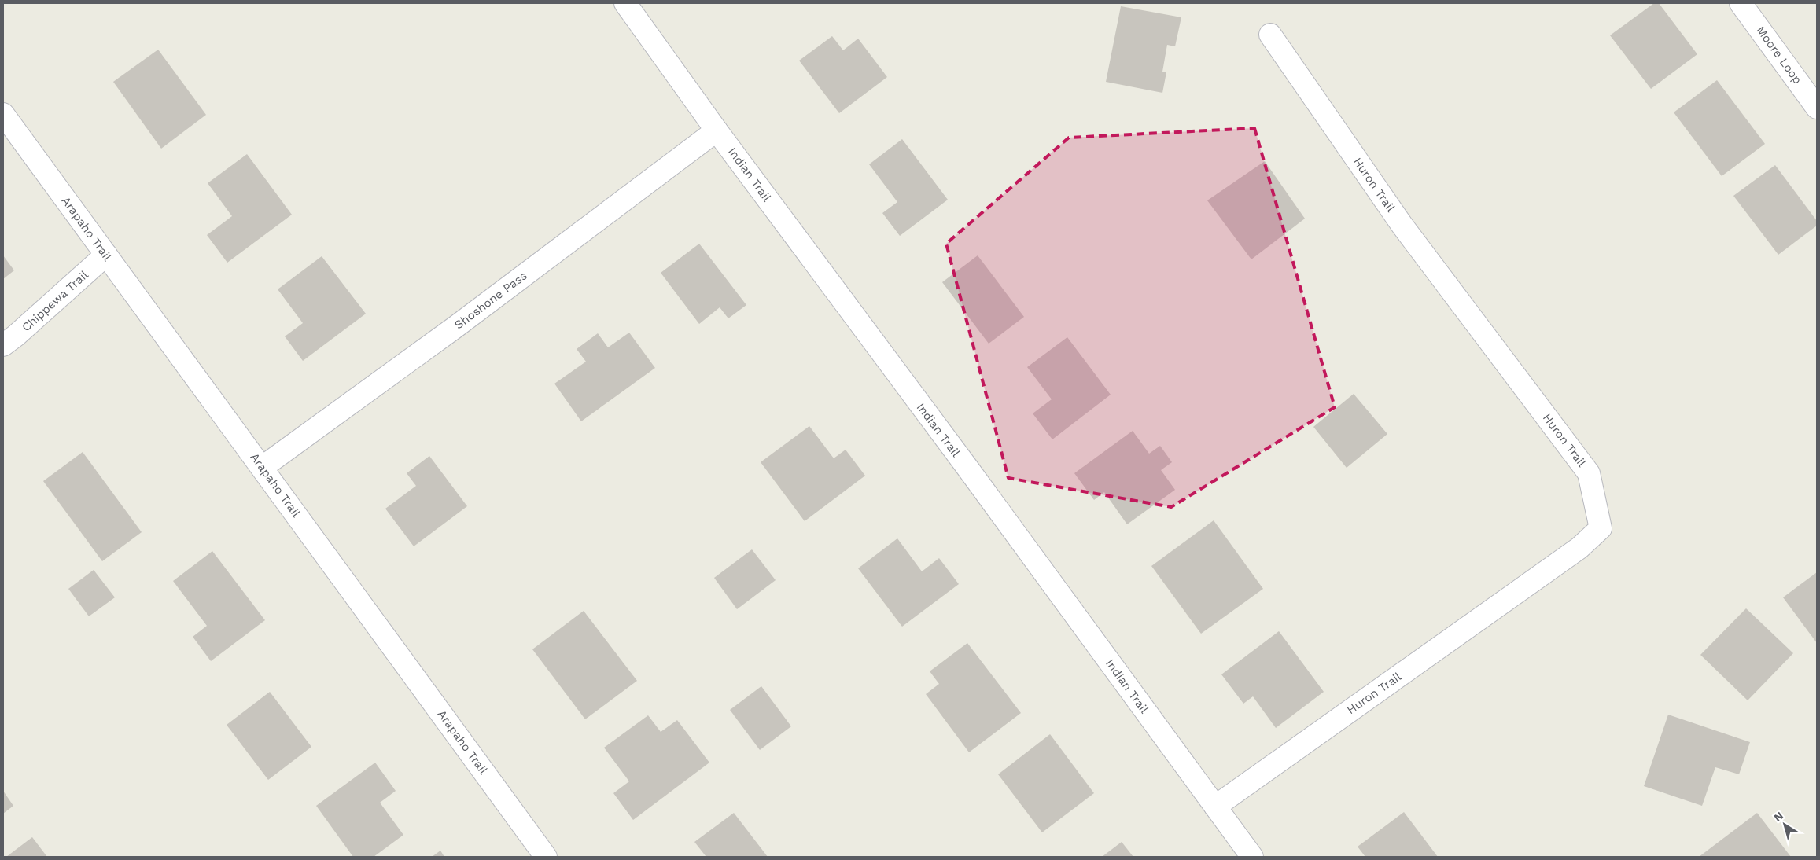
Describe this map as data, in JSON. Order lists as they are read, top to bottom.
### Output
{
  "streets": {
    "street": [
      "Moore Loop",
      "Indian Trail",
      "Huron Trail",
      "Arapaho Trail",
      "Shoshone Pass",
      "Chippewa Trail"
    ]
  },
  "crossings": [
    ["Indian Trail", "Huron Trail"],
    ["Indian Trail", "Shoshone Pass"],
    ["Arapaho Trail", "Shoshone Pass"],
    ["Arapaho Trail", "Chippewa Trail"]
  ],
  "north": "top left"
}
